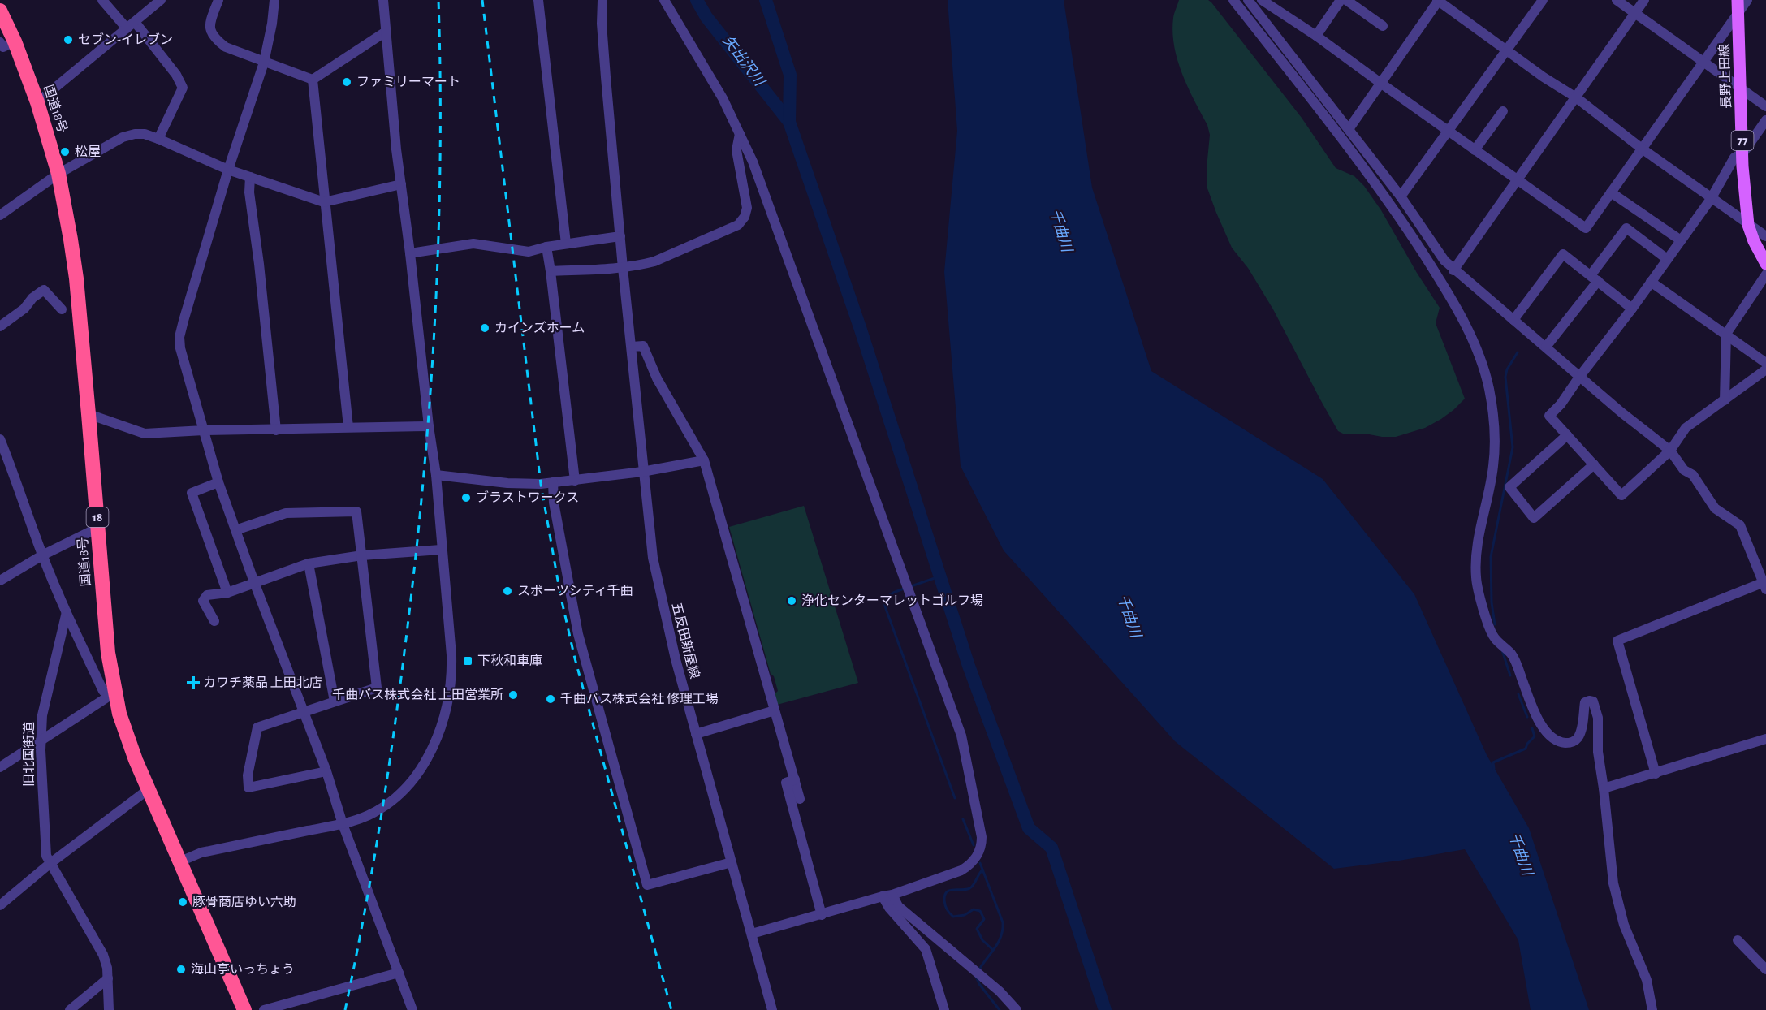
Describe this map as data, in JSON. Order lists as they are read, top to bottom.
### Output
{
  "streets": {
    "highway": ["国道18号", "18"],
    "main road": ["長野上田線", "77"],
    "street": ["五反田新屋線", "旧北国街道"]
  },
  "water": ["矢出沢川", "千曲川"],
  "places": {
    "other": [
      "セブン-イレブン",
      "ファミリーマート",
      "松屋",
      "カインズホーム",
      "ブラストワークス",
      "スポーツシティ千曲",
      "浄化センターマレットゴルフ場",
      "千曲バス株式会社 上田営業所",
      "千曲バス株式会社 修理工場",
      "豚骨商店ゆい六助",
      "海山亭いっちょう"
    ],
    "transit": ["下秋和車庫"],
    "health": ["カワチ薬品 上田北店"]
  }
}
